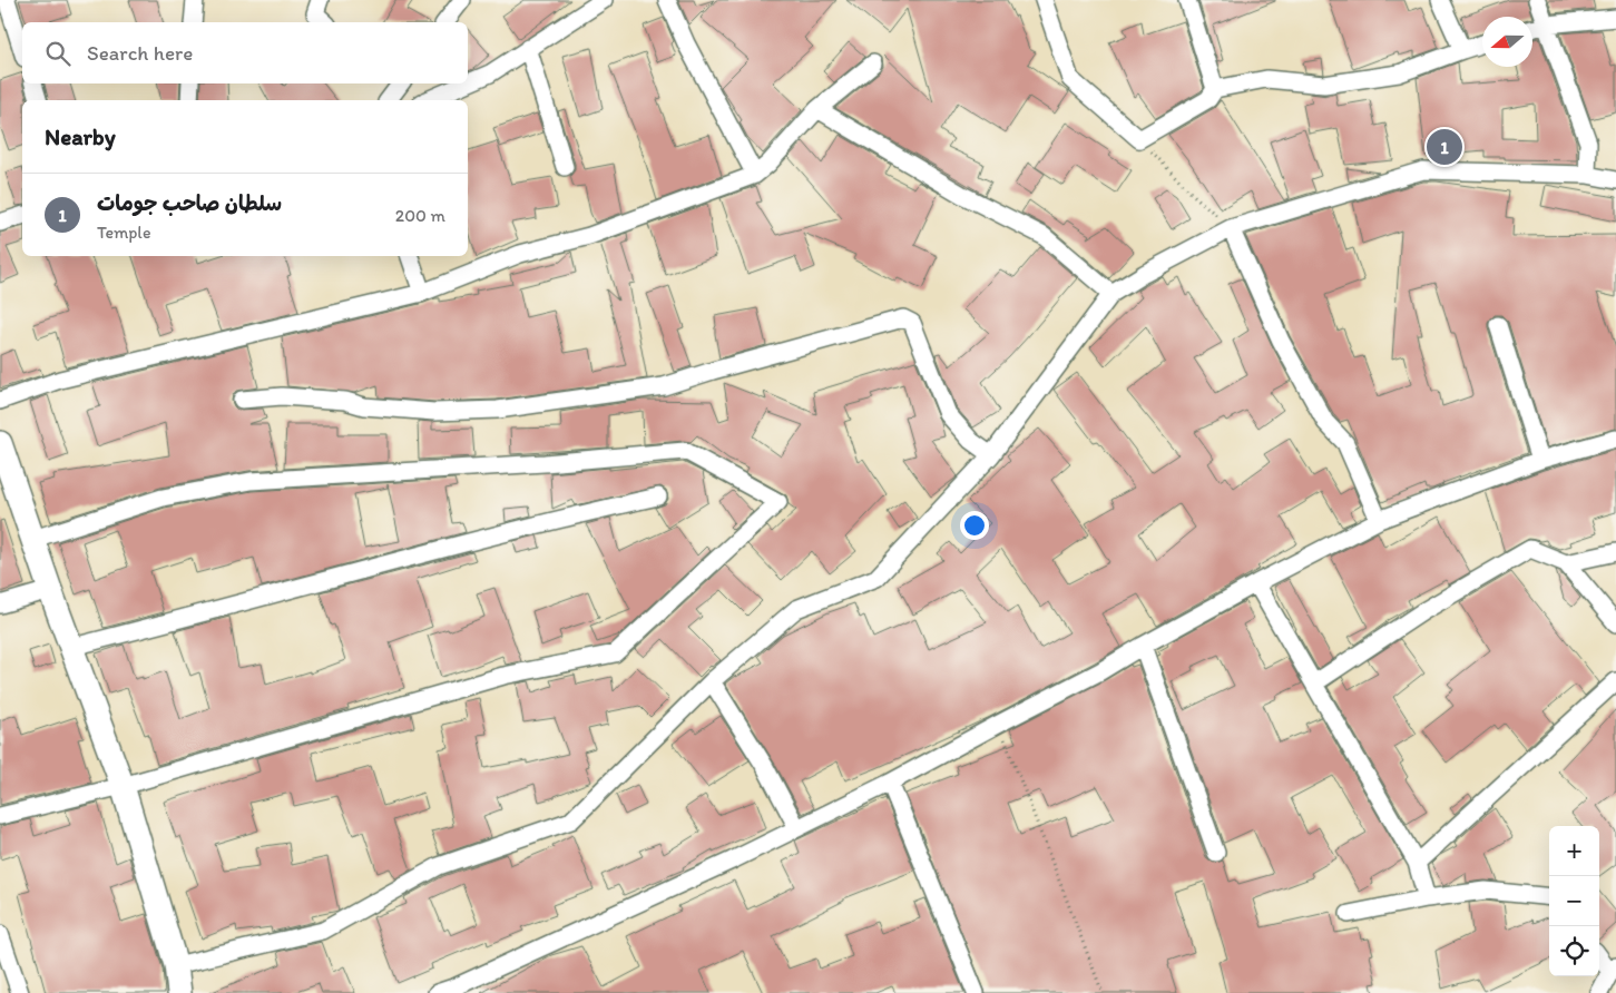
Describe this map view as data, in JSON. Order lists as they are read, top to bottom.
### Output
{
  "north": "left",
  "page": {
    "search": "Search here",
    "heading": "Nearby",
    "pins": "1",
    "list": [
      {
        "mark": "1",
        "name": "سلطان صاحب جومات",
        "note": "Temple",
        "value": "200 m"
      }
    ],
    "map_buttons": ["+", "−"]
  }
}
